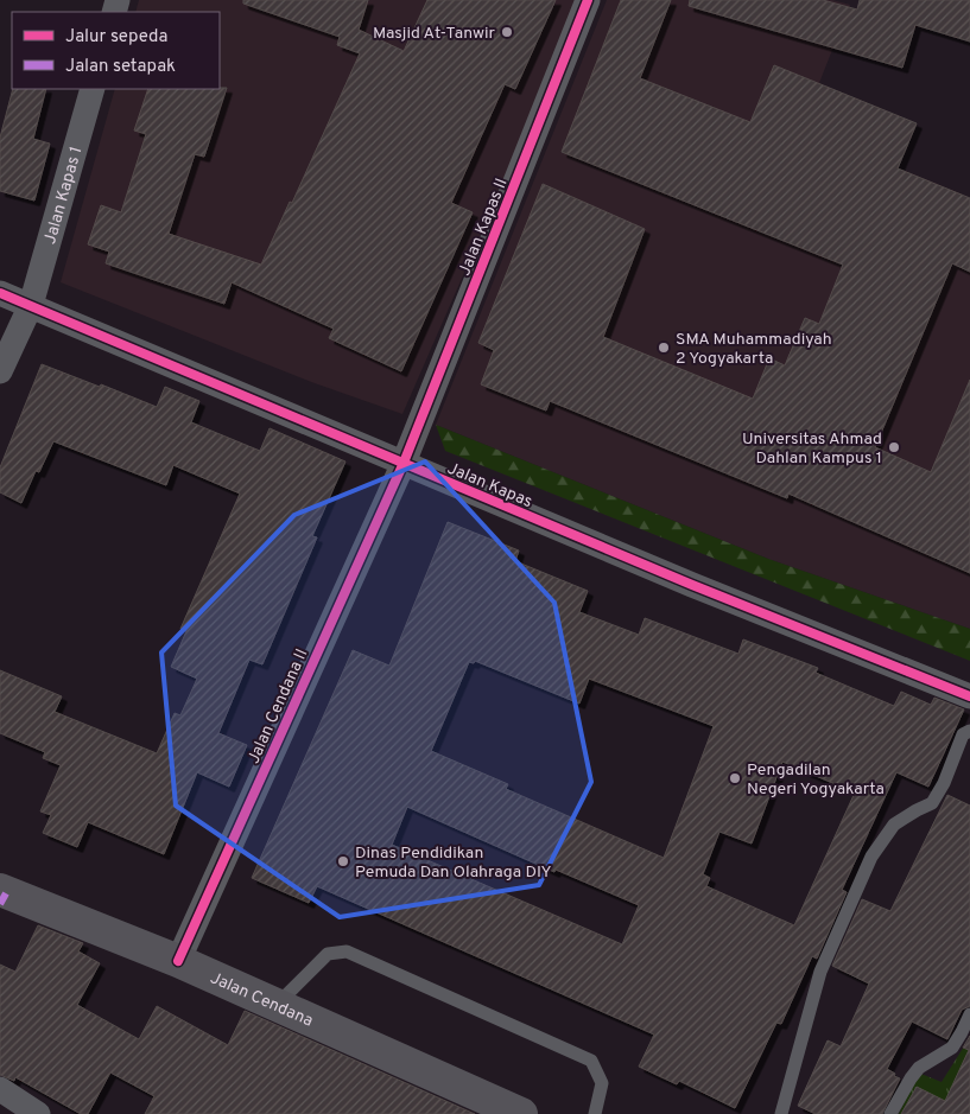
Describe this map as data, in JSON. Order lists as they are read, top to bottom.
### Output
{
  "streets": {
    "main road": ["Jalan Cendana"],
    "street": [
      "Jalan Kapas 1",
      "Jalan Kapas II",
      "Jalan Kapas",
      "Jalan Cendana II"
    ]
  },
  "crossings": [
    ["Jalan Kapas 1", "Jalan Kapas"],
    ["Jalan Kapas II", "Jalan Kapas"],
    ["Jalan Kapas II", "Jalan Cendana II"],
    ["Jalan Kapas", "Jalan Cendana II"],
    ["Jalan Cendana II", "Jalan Cendana"]
  ],
  "places": [
    "Masjid At-Tanwir",
    "SMA Muhammadiyah 2 Yogyakarta",
    "Universitas Ahmad Dahlan Kampus 1",
    "Pengadilan Negeri Yogyakarta",
    "Dinas Pendidikan Pemuda Dan Olahraga DIY"
  ],
  "legend": ["Jalur sepeda", "Jalan setapak"]
}
